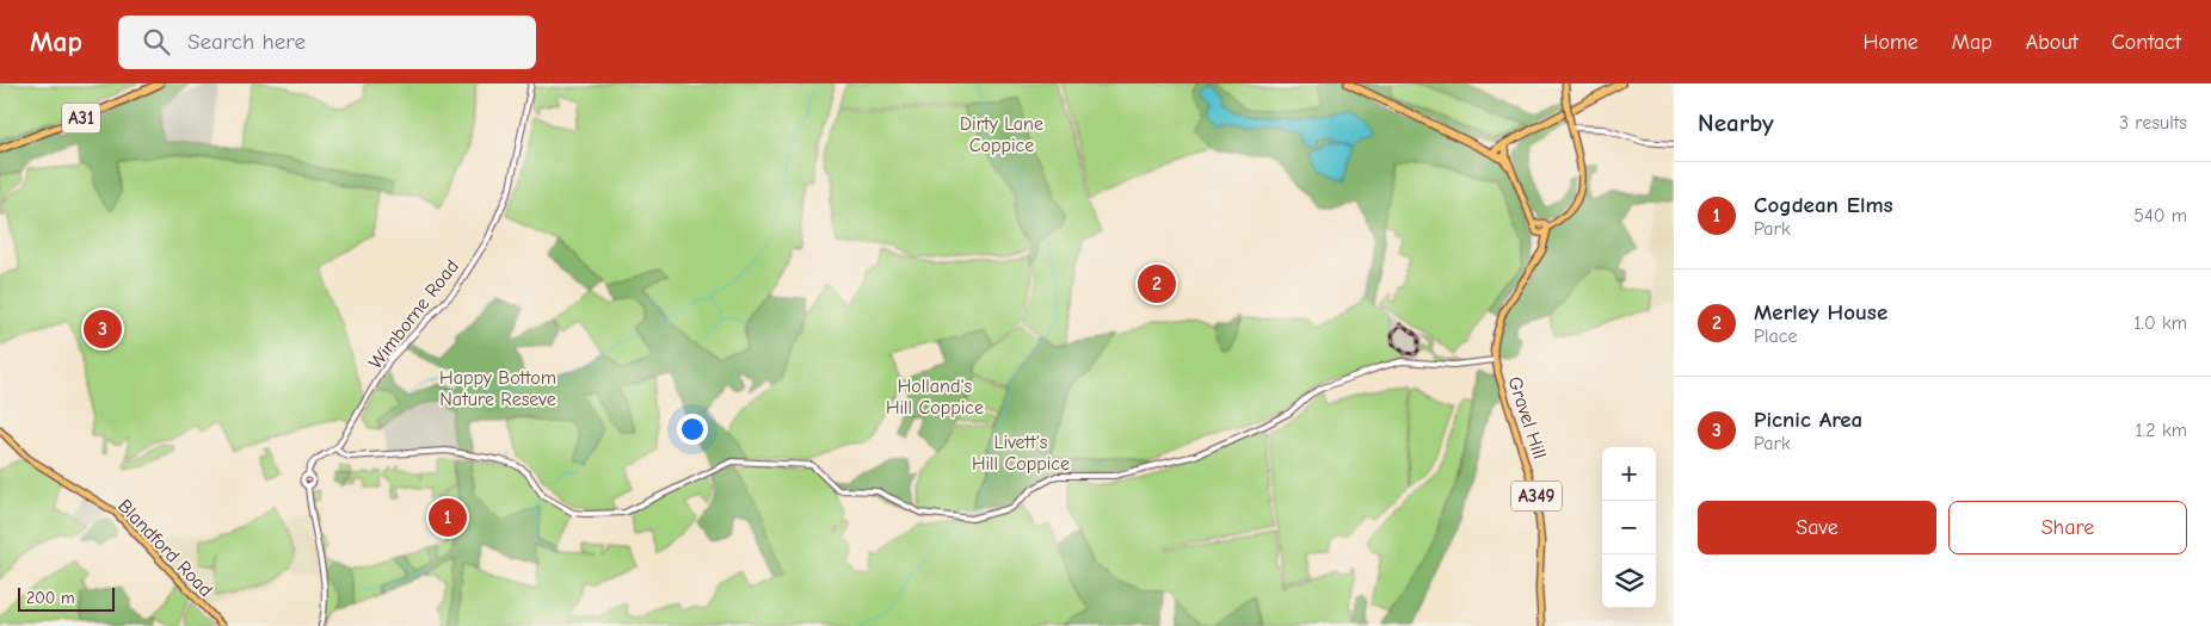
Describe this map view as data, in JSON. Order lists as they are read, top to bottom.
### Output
{
  "streets": {
    "highway": ["A31"],
    "main road": ["Gravel Hill", "A349", "Blandford Road"],
    "street": ["Wimborne Road"]
  },
  "crossings": [
    ["Gravel Hill", "A349"]
  ],
  "parks": [
    "Dirty Lane Coppice",
    "Happy Bottom Nature Reseve",
    "Holland's Hill Coppice",
    "Livett's Hill Coppice"
  ],
  "scale_bar": "200 m",
  "page": {
    "header": "Map",
    "search": "Search here",
    "nav": [
      "Home",
      "Map",
      "About",
      "Contact"
    ],
    "heading": ["Nearby", "3 results"],
    "list": [
      {
        "mark": "1",
        "name": "Cogdean Elms",
        "note": "Park",
        "value": "540 m"
      },
      {
        "mark": "2",
        "name": "Merley House",
        "note": "Place",
        "value": "1.0 km"
      },
      {
        "mark": "3",
        "name": "Picnic Area",
        "note": "Park",
        "value": "1.2 km"
      }
    ],
    "pins": ["2", "3", "1"],
    "map_buttons": ["+", "−"],
    "buttons": ["Save", "Share"],
    "scale": "200 m"
  }
}
